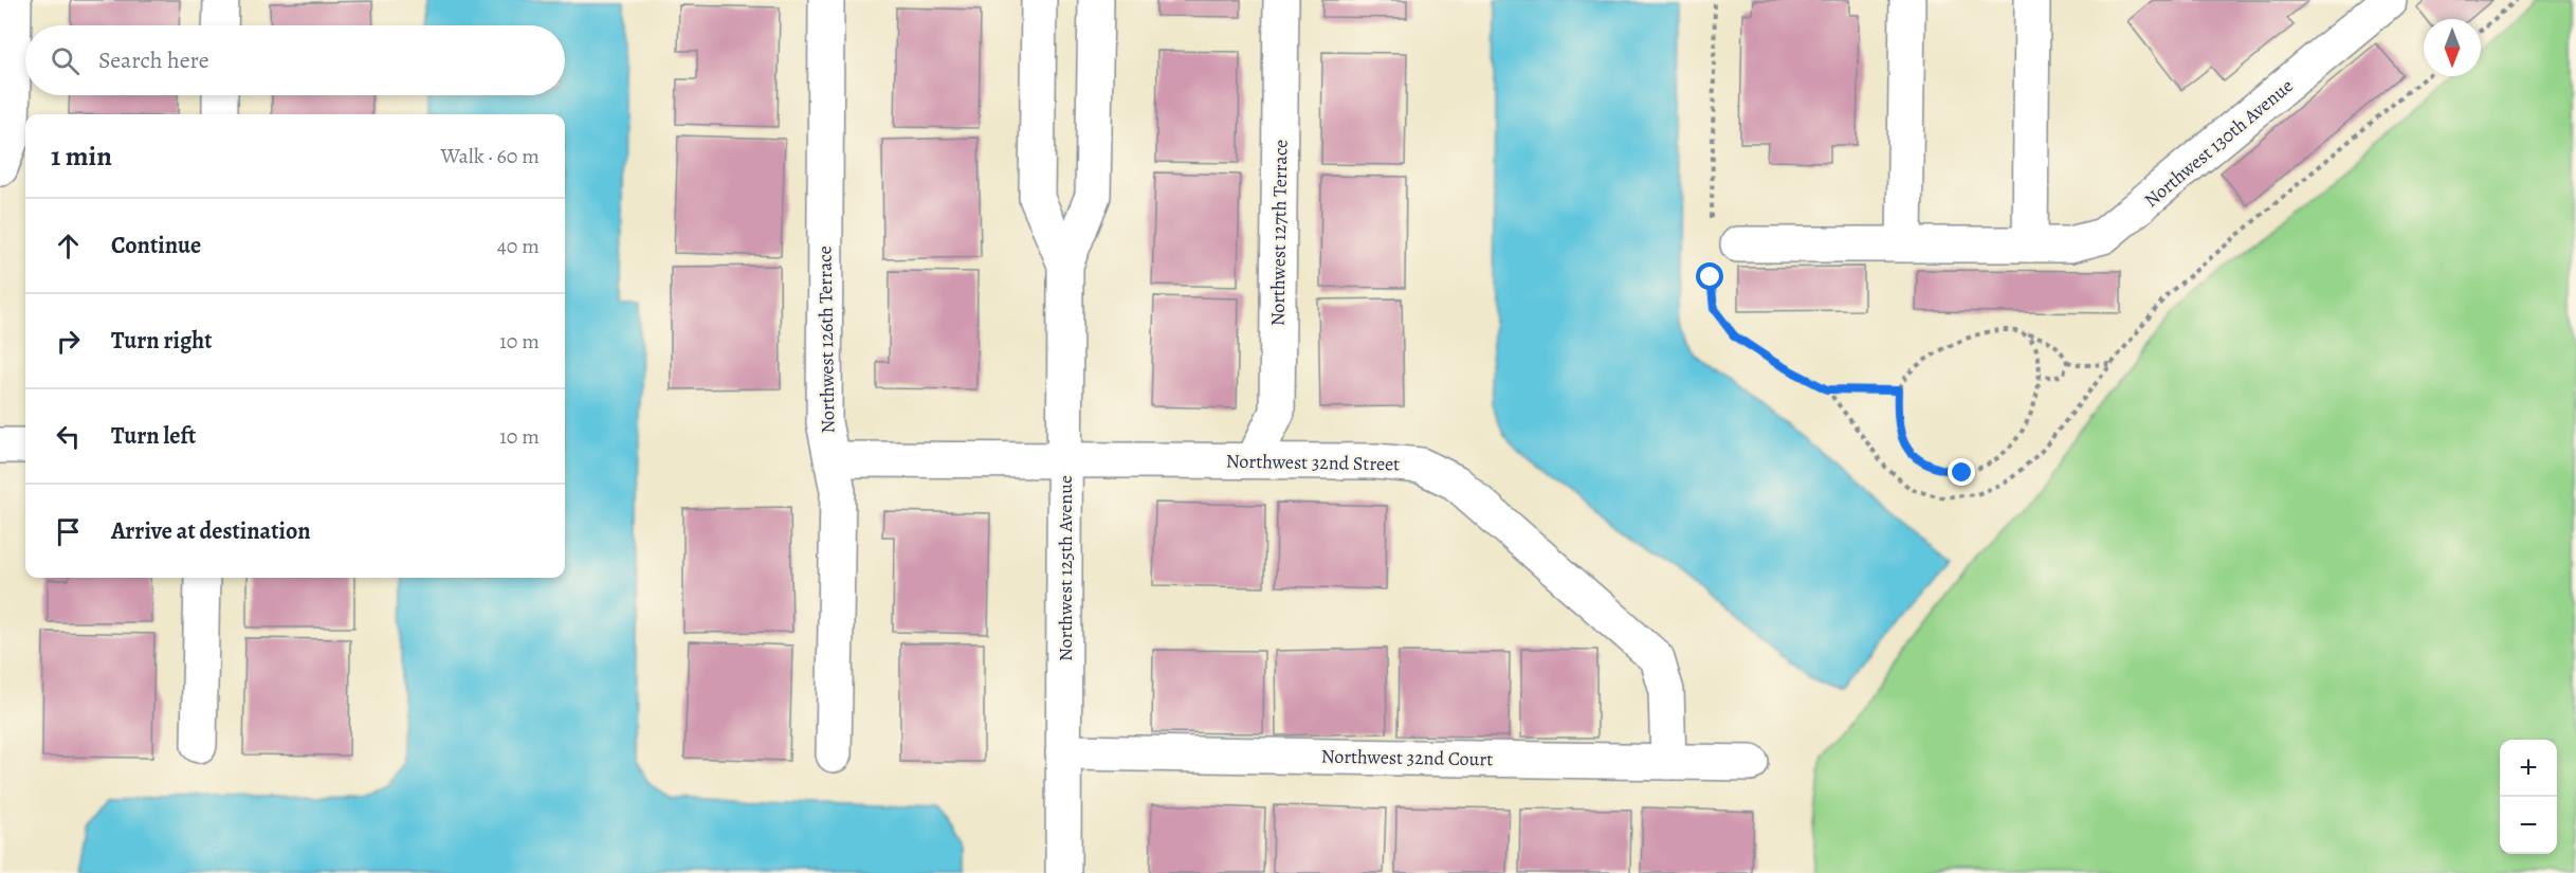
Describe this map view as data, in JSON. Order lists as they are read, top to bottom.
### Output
{
  "streets": {
    "street": [
      "Northwest 130th Avenue",
      "Northwest 127th Terrace",
      "Northwest 126th Terrace",
      "Northwest 32nd Street",
      "Northwest 125th Avenue",
      "Northwest 32nd Court"
    ]
  },
  "crossings": [
    ["Northwest 127th Terrace", "Northwest 32nd Street"],
    ["Northwest 126th Terrace", "Northwest 32nd Street"],
    ["Northwest 32nd Street", "Northwest 125th Avenue"],
    ["Northwest 32nd Street", "Northwest 32nd Court"],
    ["Northwest 125th Avenue", "Northwest 32nd Court"]
  ],
  "north": "bottom",
  "page": {
    "search": "Search here",
    "heading": ["1 min", "Walk · 60 m"],
    "list": [
      ["Continue", "40 m"],
      ["Turn right", "10 m"],
      ["Turn left", "10 m"],
      "Arrive at destination"
    ],
    "map_buttons": ["+", "−"]
  }
}
